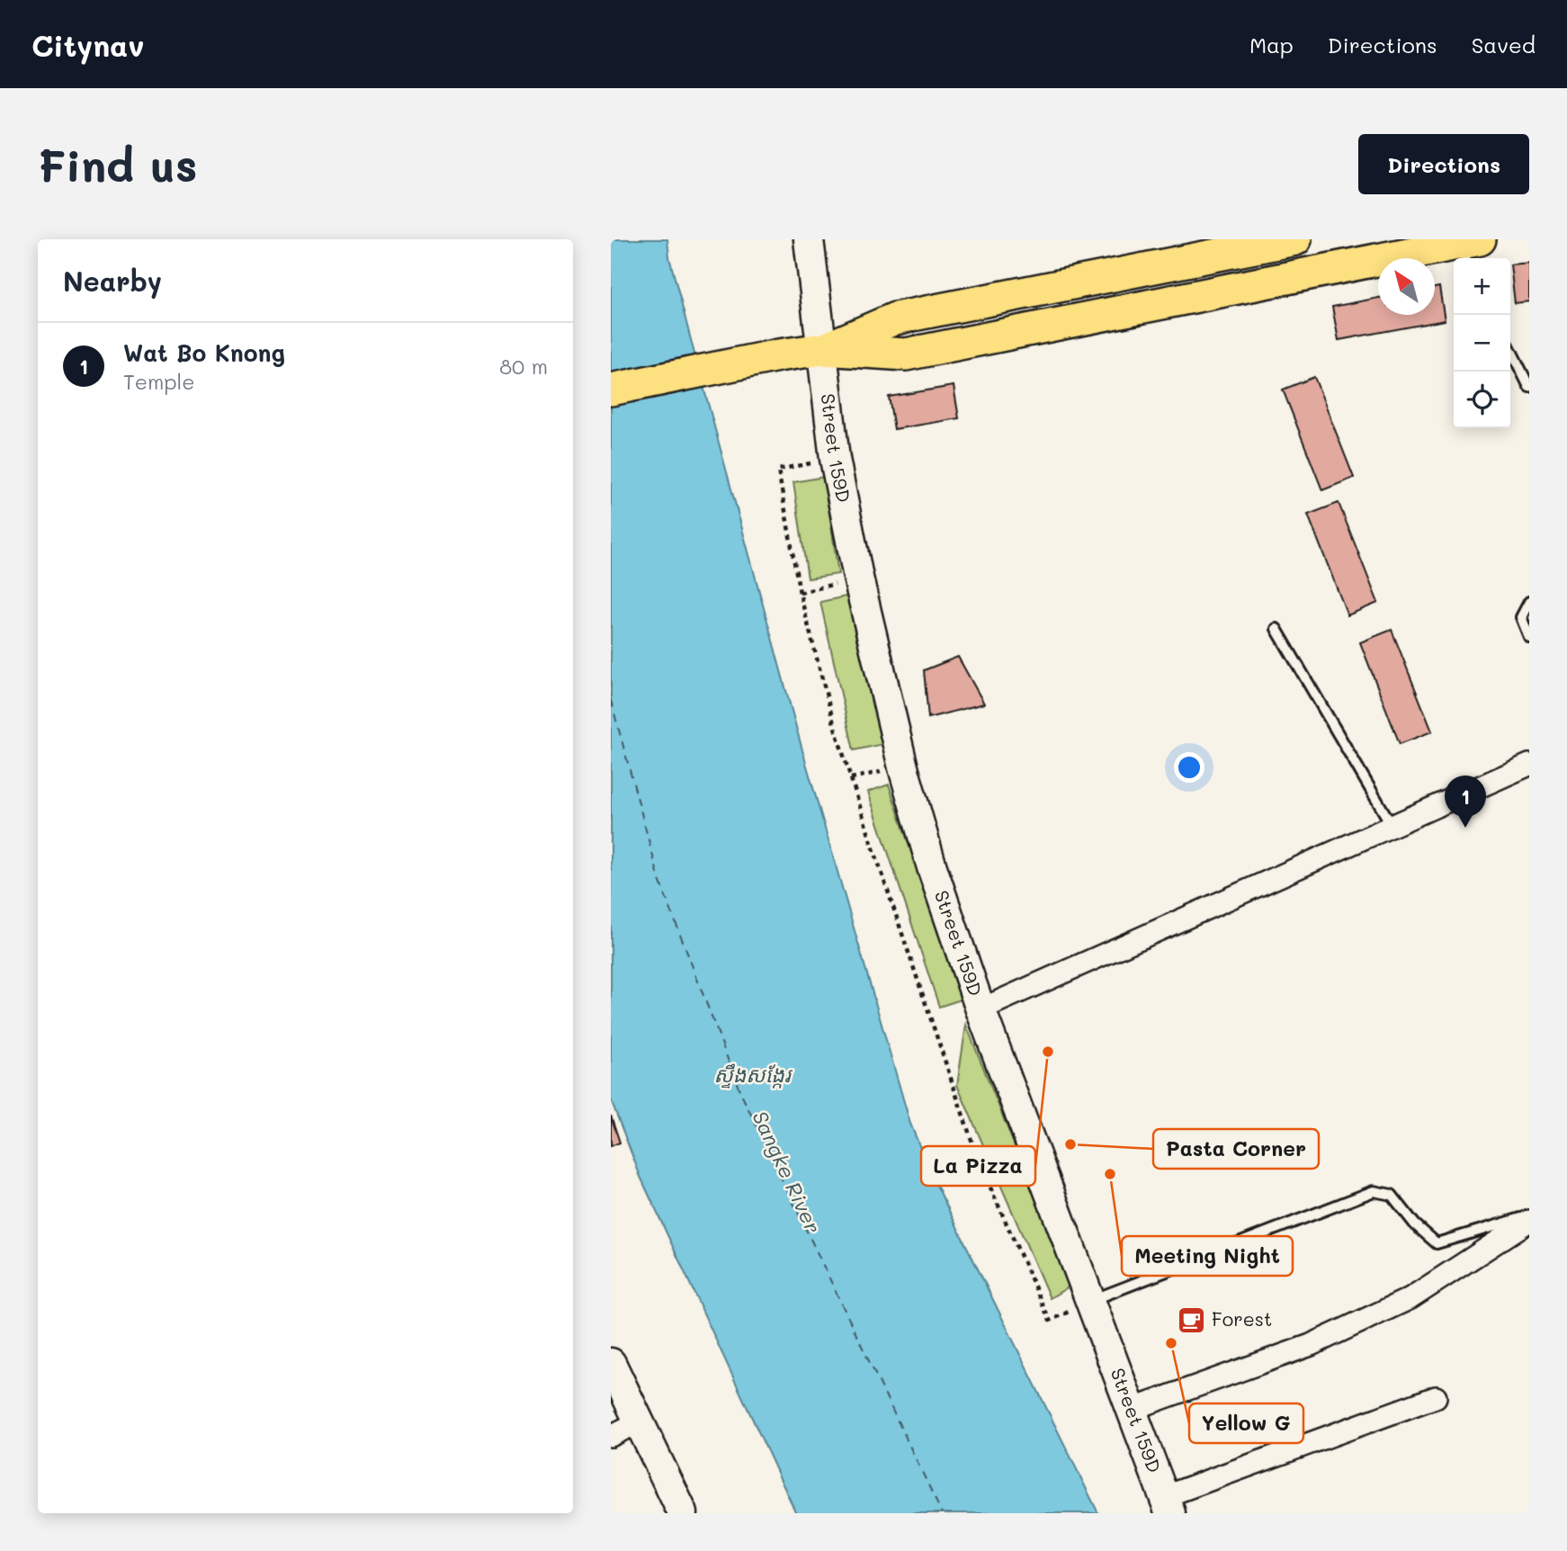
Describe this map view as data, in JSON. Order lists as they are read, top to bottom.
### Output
{
  "streets": {
    "street": ["Street 159D"]
  },
  "water": ["ស្ទឹងសង្កែរ", "Sangke River"],
  "places": {
    "other": [
      "La Pizza",
      "Pasta Corner",
      "Meeting Night",
      "Yellow G"
    ],
    "cafe": ["Forest"]
  },
  "north": "top left",
  "page": {
    "header": "Citynav",
    "nav": ["Map", "Directions", "Saved"],
    "buttons": "Directions",
    "title": "Find us",
    "heading": "Nearby",
    "map_buttons": ["+", "−"],
    "list": [
      {
        "mark": "1",
        "name": "Wat Bo Knong",
        "note": "Temple",
        "value": "80 m"
      }
    ],
    "pins": "1"
  }
}
